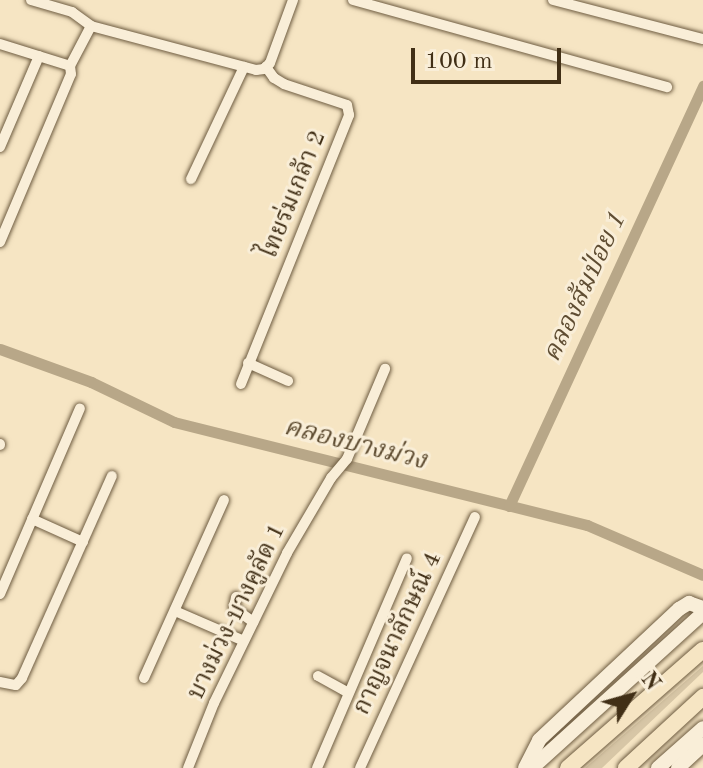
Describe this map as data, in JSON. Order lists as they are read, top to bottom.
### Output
{
  "streets": {
    "street": ["ไทยร่มเกล้า 2", "บางม่วง-บางคูลัด 1", "กาญจนาลักษณ์ 4"]
  },
  "water": ["คลองส้มป่อย 1", "คลองบางม่วง"],
  "scale_bar": "100 m",
  "north": "top right"
}
